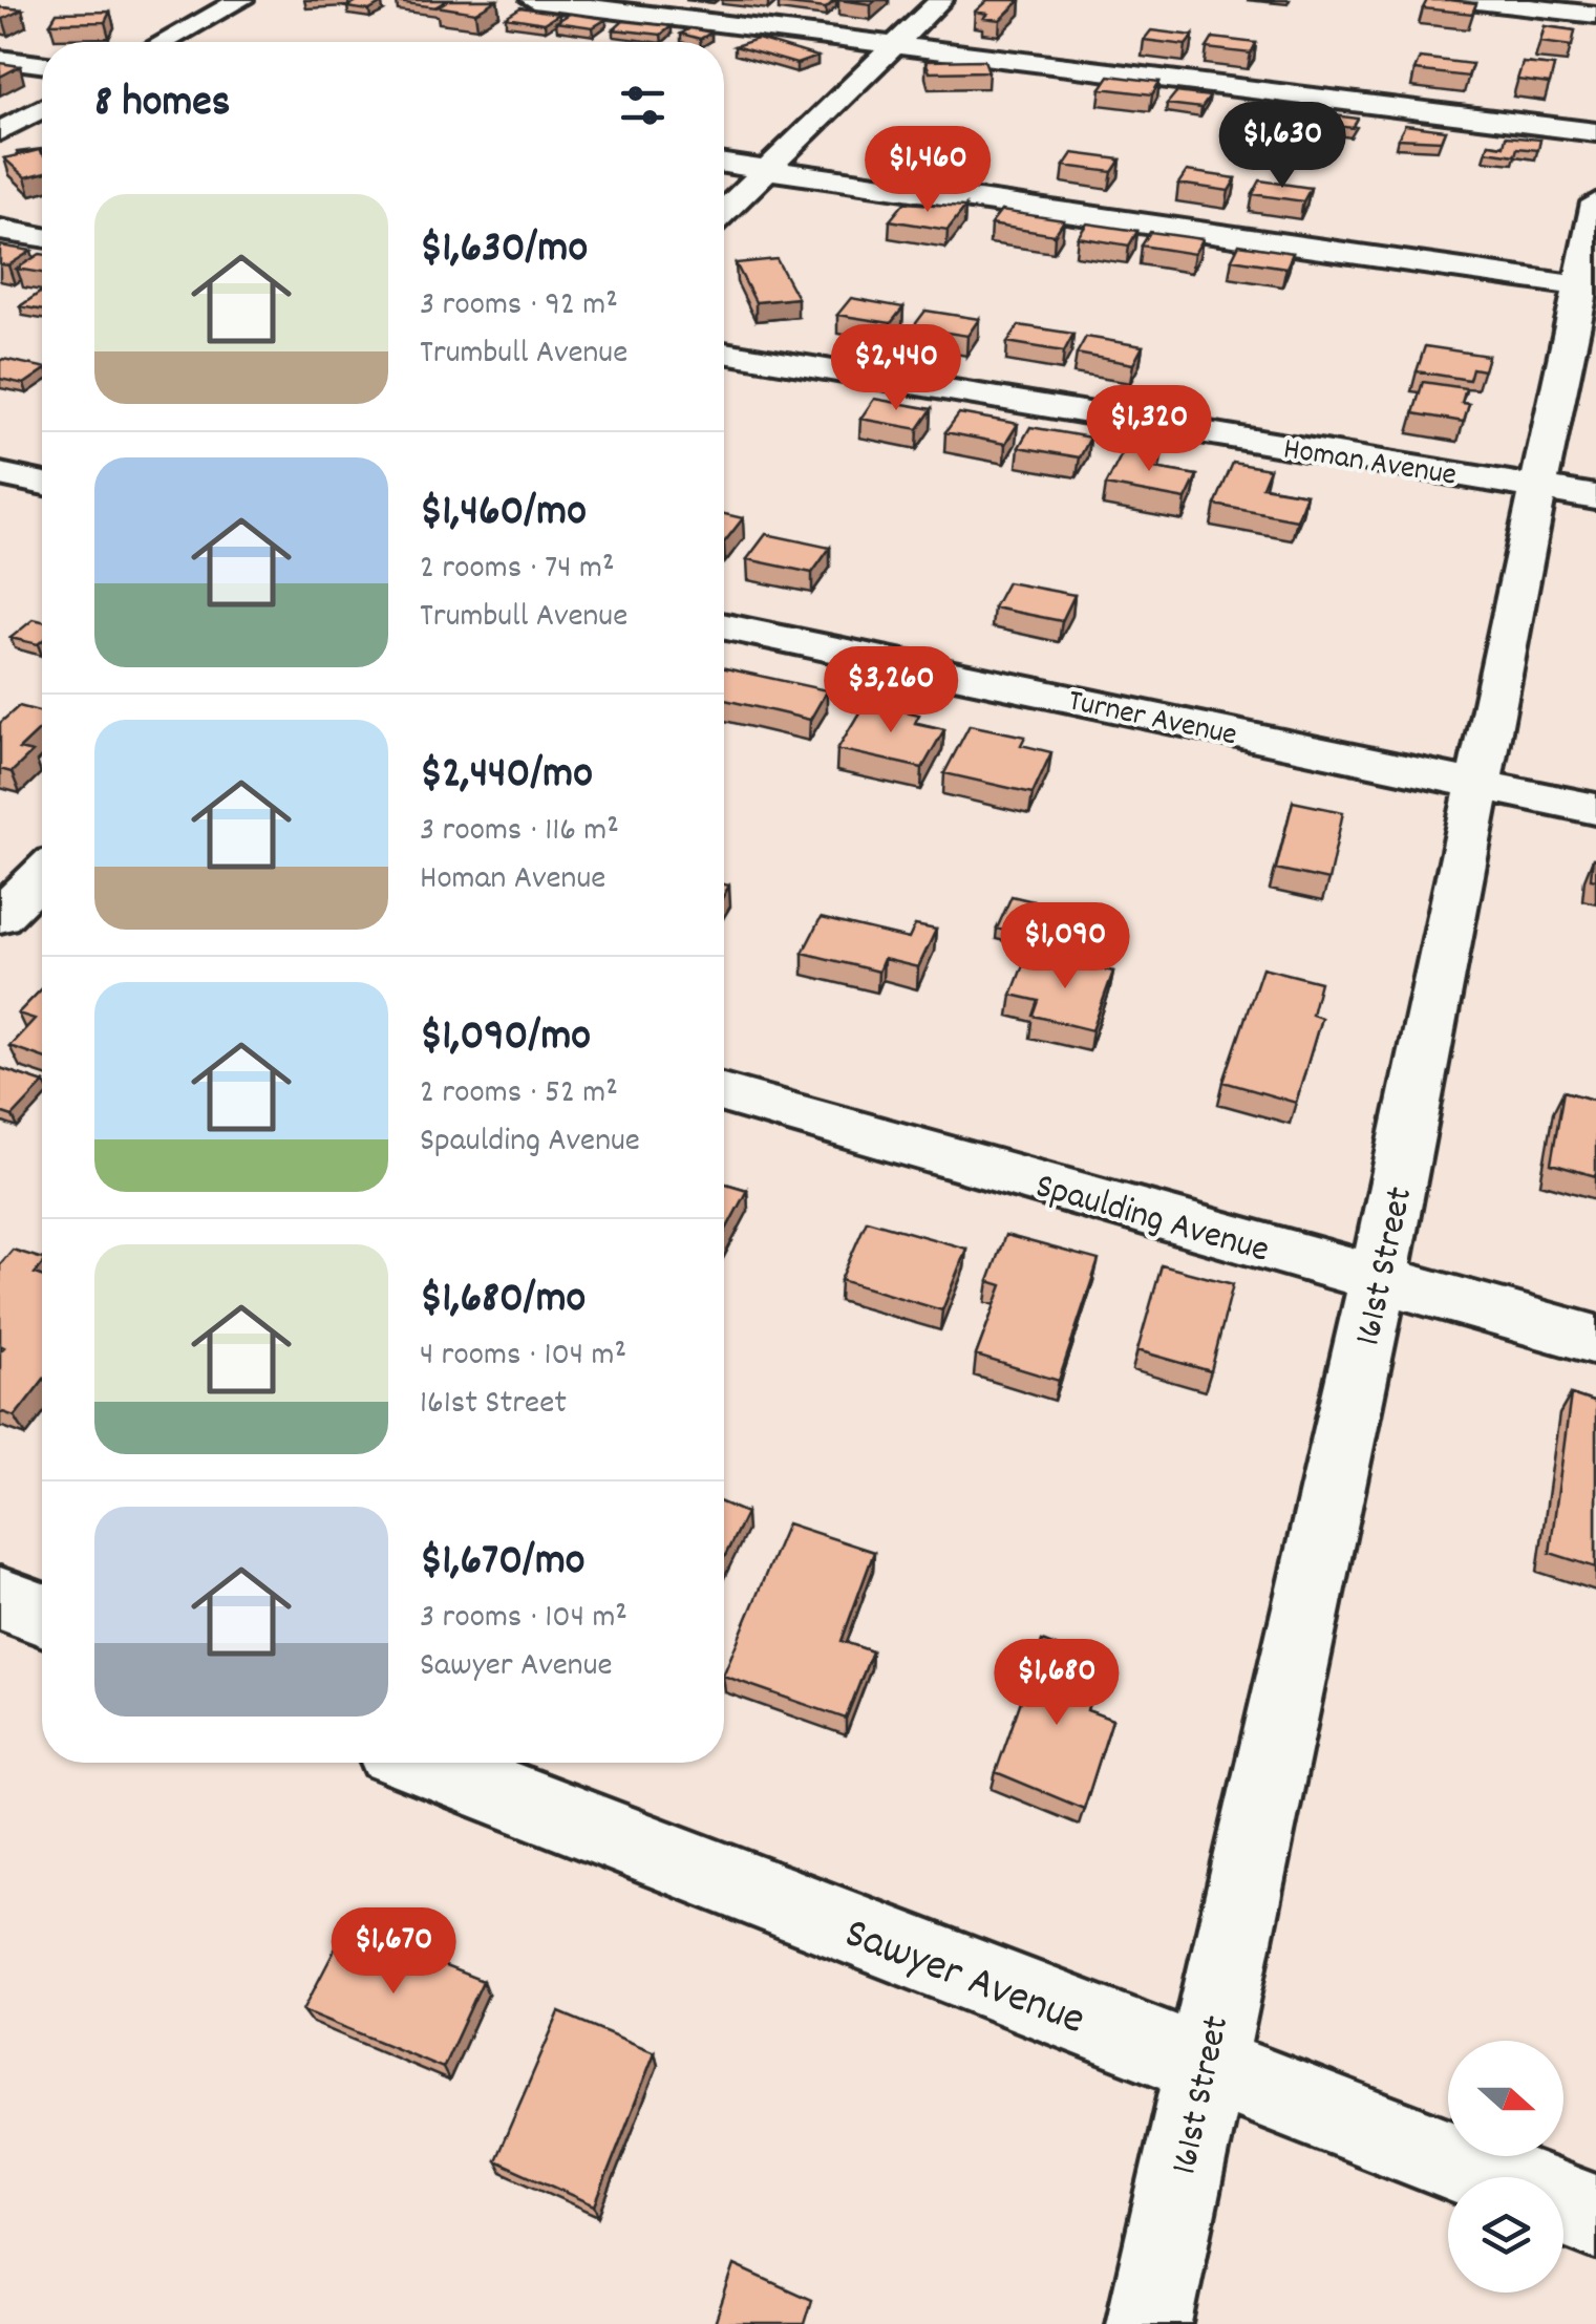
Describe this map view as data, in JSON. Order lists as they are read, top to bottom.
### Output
{
  "streets": {
    "street": [
      "Homan Avenue",
      "Turner Avenue",
      "Spaulding Avenue",
      "161st Street",
      "Sawyer Avenue"
    ]
  },
  "crossings": [
    ["Homan Avenue", "161st Street"],
    ["Turner Avenue", "161st Street"],
    ["Spaulding Avenue", "161st Street"],
    ["161st Street", "Sawyer Avenue"]
  ],
  "north": "right",
  "page": {
    "heading": "8 homes",
    "price": [
      "$1,630",
      "$1,460",
      "$2,440",
      "$1,320",
      "$3,260",
      "$1,090",
      "$1,680",
      "$1,670"
    ],
    "list": [
      {
        "name": "$1,630/mo",
        "note": "3 rooms · 92 m² · Trumbull Avenue"
      },
      {
        "name": "$1,460/mo",
        "note": "2 rooms · 74 m² · Trumbull Avenue"
      },
      {
        "name": "$2,440/mo",
        "note": "3 rooms · 116 m² · Homan Avenue"
      },
      {
        "name": "$1,090/mo",
        "note": "2 rooms · 52 m² · Spaulding Avenue"
      },
      {
        "name": "$1,680/mo",
        "note": "4 rooms · 104 m² · 161st Street"
      },
      {
        "name": "$1,670/mo",
        "note": "3 rooms · 104 m² · Sawyer Avenue"
      }
    ]
  }
}
